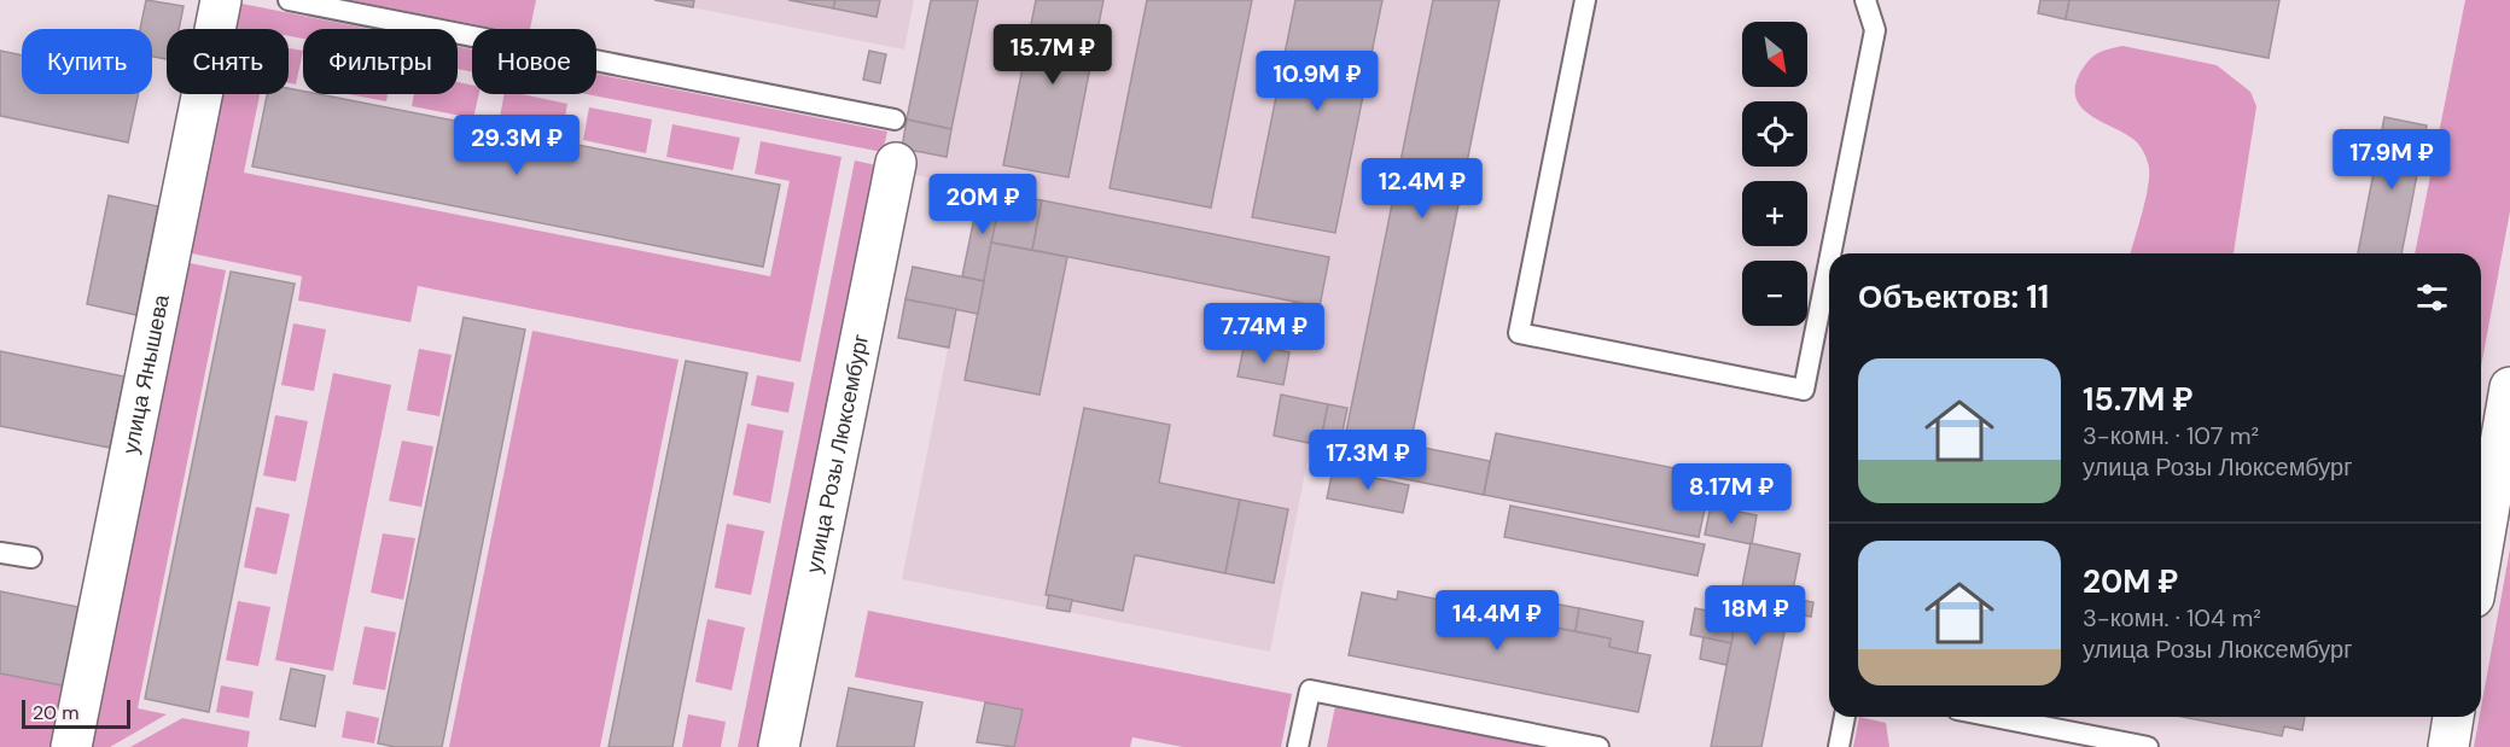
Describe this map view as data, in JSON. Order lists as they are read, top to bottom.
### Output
{
  "streets": {
    "street": ["улица Янышева", "улица Розы Люксембург"]
  },
  "scale_bar": "20 m",
  "north": "bottom right",
  "page": {
    "map_buttons": ["+", "−"],
    "price": [
      "15.7M ₽",
      "10.9M ₽",
      "29.3M ₽",
      "17.9M ₽",
      "12.4M ₽",
      "20M ₽",
      "7.74M ₽",
      "17.3M ₽",
      "8.17M ₽",
      "18M ₽",
      "14.4M ₽"
    ],
    "chip": [
      "Купить",
      "Снять",
      "Фильтры",
      "Новое"
    ],
    "heading": "Объектов: 11",
    "list": [
      {
        "name": "15.7M ₽",
        "note": "3-комн. · 107 m² · улица Розы Люксембург"
      },
      {
        "name": "20M ₽",
        "note": "3-комн. · 104 m² · улица Розы Люксембург"
      }
    ],
    "scale": "20 m"
  }
}
